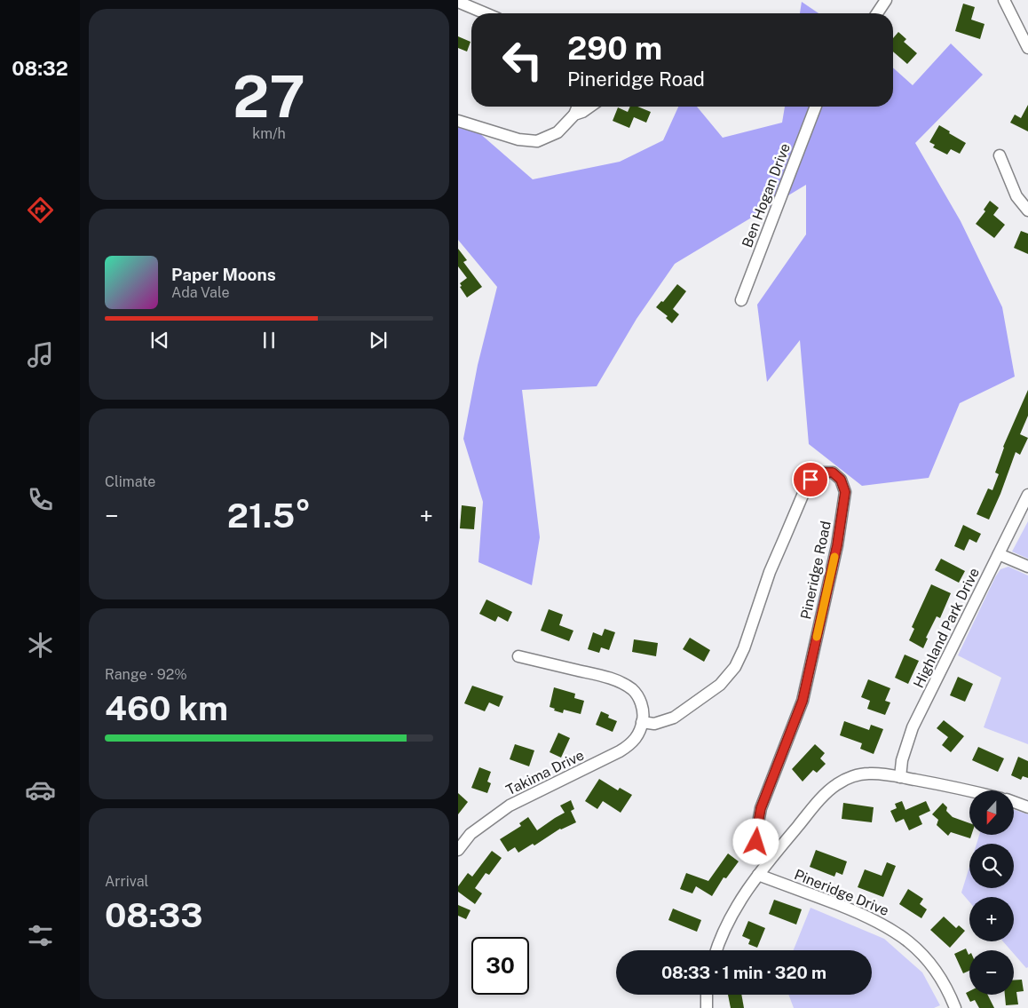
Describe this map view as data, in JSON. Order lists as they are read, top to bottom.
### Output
{
  "streets": {
    "street": [
      "Ben Hogan Drive",
      "Pineridge Road",
      "Highland Park Drive",
      "Takima Drive",
      "Pineridge Drive"
    ]
  },
  "crossings": [
    ["Pineridge Road", "Takima Drive"]
  ],
  "north": "bottom",
  "page": {
    "tabs": "08:32",
    "tile": [
      ["27", "km/h"],
      "Climate",
      ["Range · 92%", "460 km"],
      ["Arrival", "08:33"]
    ],
    "turn": ["290 m", "Pineridge Road"],
    "song": ["Paper Moons", "Ada Vale"],
    "heat": ["−", "21.5°", "+"],
    "map_buttons": ["+", "−"],
    "limit": "30",
    "trip": "08:33 · 1 min · 320 m"
  }
}
